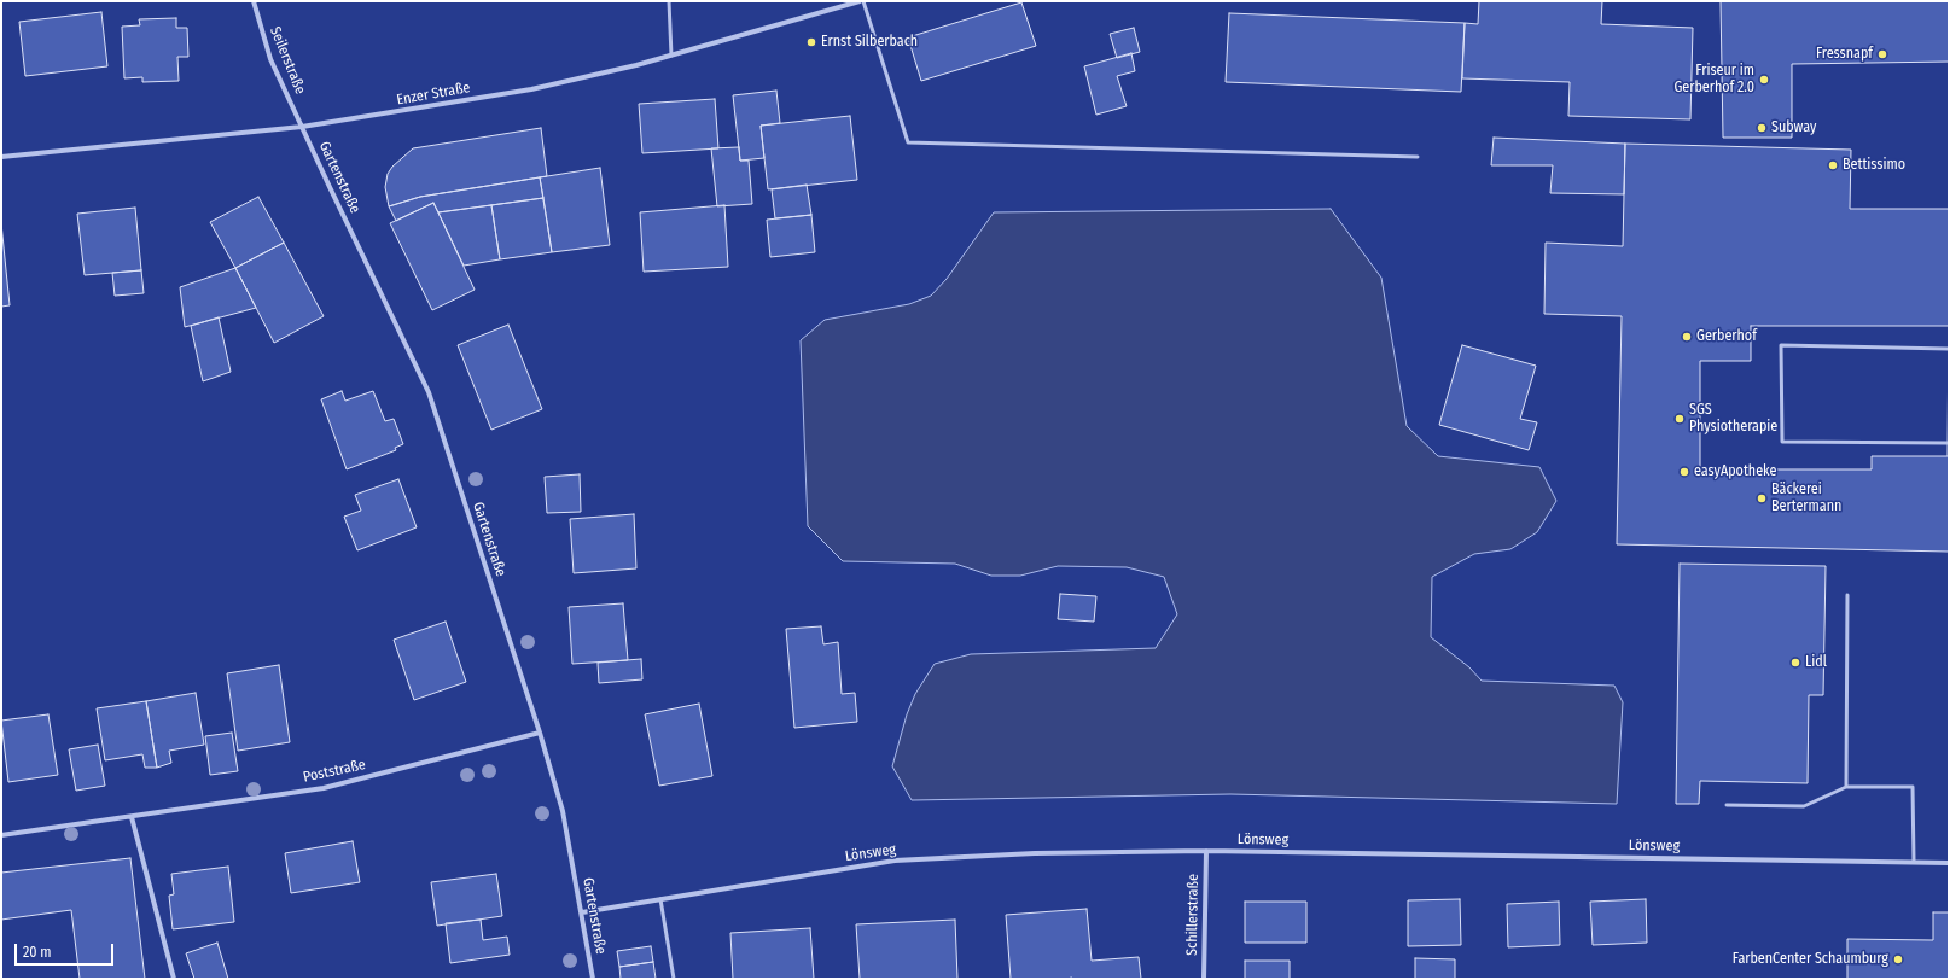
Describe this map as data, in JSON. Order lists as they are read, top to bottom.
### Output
{
  "streets": {
    "street": [
      "Seilerstraße",
      "Enzer Straße",
      "Gartenstraße",
      "Poststraße",
      "Lönsweg",
      "Schillerstraße"
    ]
  },
  "crossings": [
    ["Seilerstraße", "Enzer Straße"],
    ["Seilerstraße", "Gartenstraße"],
    ["Enzer Straße", "Gartenstraße"],
    ["Gartenstraße", "Poststraße"],
    ["Gartenstraße", "Lönsweg"],
    ["Lönsweg", "Schillerstraße"]
  ],
  "places": [
    "Ernst Silberbach",
    "Fressnapf",
    "Friseur im Gerberhof 2.0",
    "Subway",
    "Bettissimo",
    "Gerberhof",
    "SGS Physiotherapie",
    "easyApotheke",
    "Bäckerei Bertermann",
    "Lidl",
    "FarbenCenter Schaumburg"
  ],
  "scale_bar": "20 m"
}
